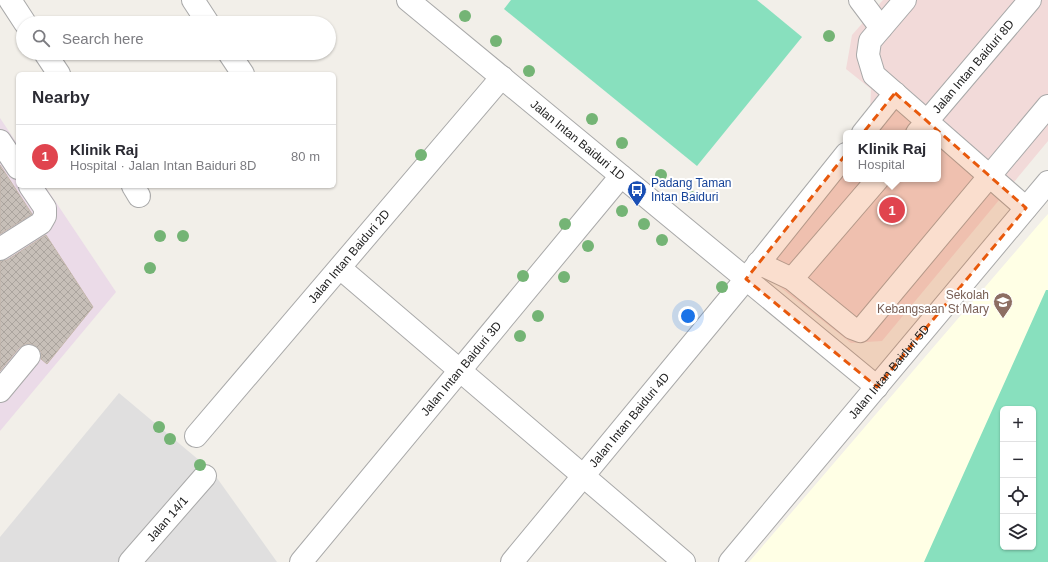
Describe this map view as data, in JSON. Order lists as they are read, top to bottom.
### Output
{
  "streets": {
    "street": [
      "Jalan Intan Baiduri 8D",
      "Jalan Intan Baiduri 1D",
      "Jalan Intan Baiduri 2D",
      "Jalan Intan Baiduri 3D",
      "Jalan Intan Baiduri 5D",
      "Jalan Intan Baiduri 4D",
      "Jalan 14/1"
    ]
  },
  "crossings": [
    ["Jalan Intan Baiduri 1D", "Jalan Intan Baiduri 2D"],
    ["Jalan Intan Baiduri 1D", "Jalan Intan Baiduri 3D"],
    ["Jalan Intan Baiduri 1D", "Jalan Intan Baiduri 5D"],
    ["Jalan Intan Baiduri 1D", "Jalan Intan Baiduri 4D"]
  ],
  "places": {
    "bus stop": ["Padang Taman Intan Baiduri"],
    "school or university": ["Sekolah Kebangsaan St Mary"]
  },
  "page": {
    "search": "Search here",
    "heading": "Nearby",
    "list": [
      {
        "mark": "1",
        "name": "Klinik Raj",
        "note": "Hospital · Jalan Intan Baiduri 8D",
        "value": "80 m"
      }
    ],
    "popup": ["Klinik Raj", "Hospital"],
    "pins": "1",
    "map_buttons": ["+", "−"]
  }
}
